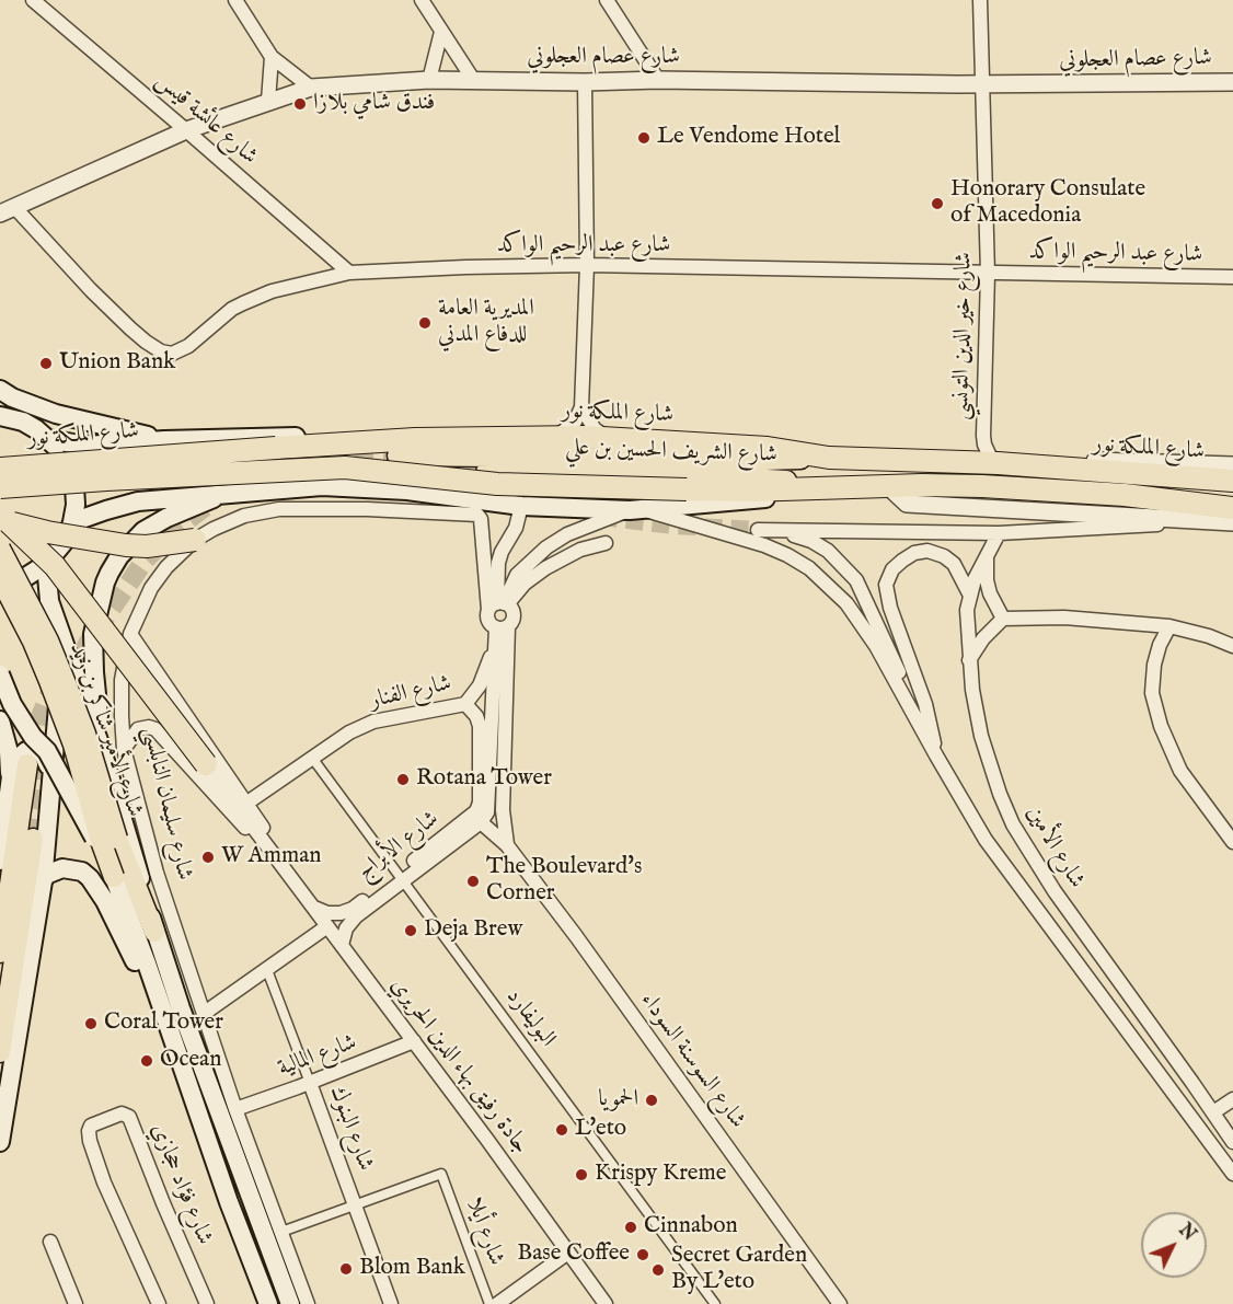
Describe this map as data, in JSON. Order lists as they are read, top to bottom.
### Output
{
  "streets": {
    "highway": ["شارع الملكة نور"],
    "main road": ["شارع الشريف الحسين بن علي", "شارع الأمير شاكر بن زيد"],
    "street": [
      "شارع عصام العجلوني",
      "شارع عائشة قيس",
      "شارع عبد الرحيم الواكد",
      "شارع خير الدين التونسي",
      "شارع الفنار",
      "شارع سليمان النابلسي",
      "شارع الأبراج",
      "شارع الأمين",
      "البوليفارد",
      "شارع المالية",
      "شارع السوسنة السوداء",
      "جادة رفيق بهاء الدين الحريري",
      "شارع البنوك",
      "شارع فؤاد حجازي",
      "شارع أيلا"
    ]
  },
  "crossings": [
    ["شارع عصام العجلوني", "شارع عائشة قيس"],
    ["شارع عصام العجلوني", "شارع عبد الرحيم الواكد"],
    ["شارع عصام العجلوني", "شارع خير الدين التونسي"],
    ["شارع عائشة قيس", "شارع عبد الرحيم الواكد"],
    ["شارع عبد الرحيم الواكد", "شارع خير الدين التونسي"],
    ["شارع الملكة نور", "شارع الشريف الحسين بن علي"],
    ["شارع الفنار", "شارع الأبراج"],
    ["شارع الفنار", "البوليفارد"],
    ["شارع الفنار", "جادة رفيق بهاء الدين الحريري"],
    ["شارع سليمان النابلسي", "شارع المالية"],
    ["شارع سليمان النابلسي", "جادة رفيق بهاء الدين الحريري"],
    ["شارع الأبراج", "البوليفارد"],
    ["شارع الأبراج", "شارع السوسنة السوداء"],
    ["شارع الأبراج", "جادة رفيق بهاء الدين الحريري"],
    ["شارع المالية", "جادة رفيق بهاء الدين الحريري"],
    ["شارع المالية", "شارع البنوك"],
    ["شارع البنوك", "شارع أيلا"]
  ],
  "places": [
    "فندق شامي بلازا",
    "Le Vendome Hotel",
    "Honorary Consulate of Macedonia",
    "المديرية العامة للدفاع المدني",
    "Union Bank",
    "Rotana Tower",
    "W Amman",
    "The Boulevard's Corner",
    "Deja Brew",
    "Coral Tower",
    "Ocean",
    "الحمويا",
    "L'eto",
    "Krispy Kreme",
    "Cinnabon",
    "Base Coffee",
    "Blom Bank",
    "Secret Garden By L'eto"
  ],
  "north": "top right"
}
